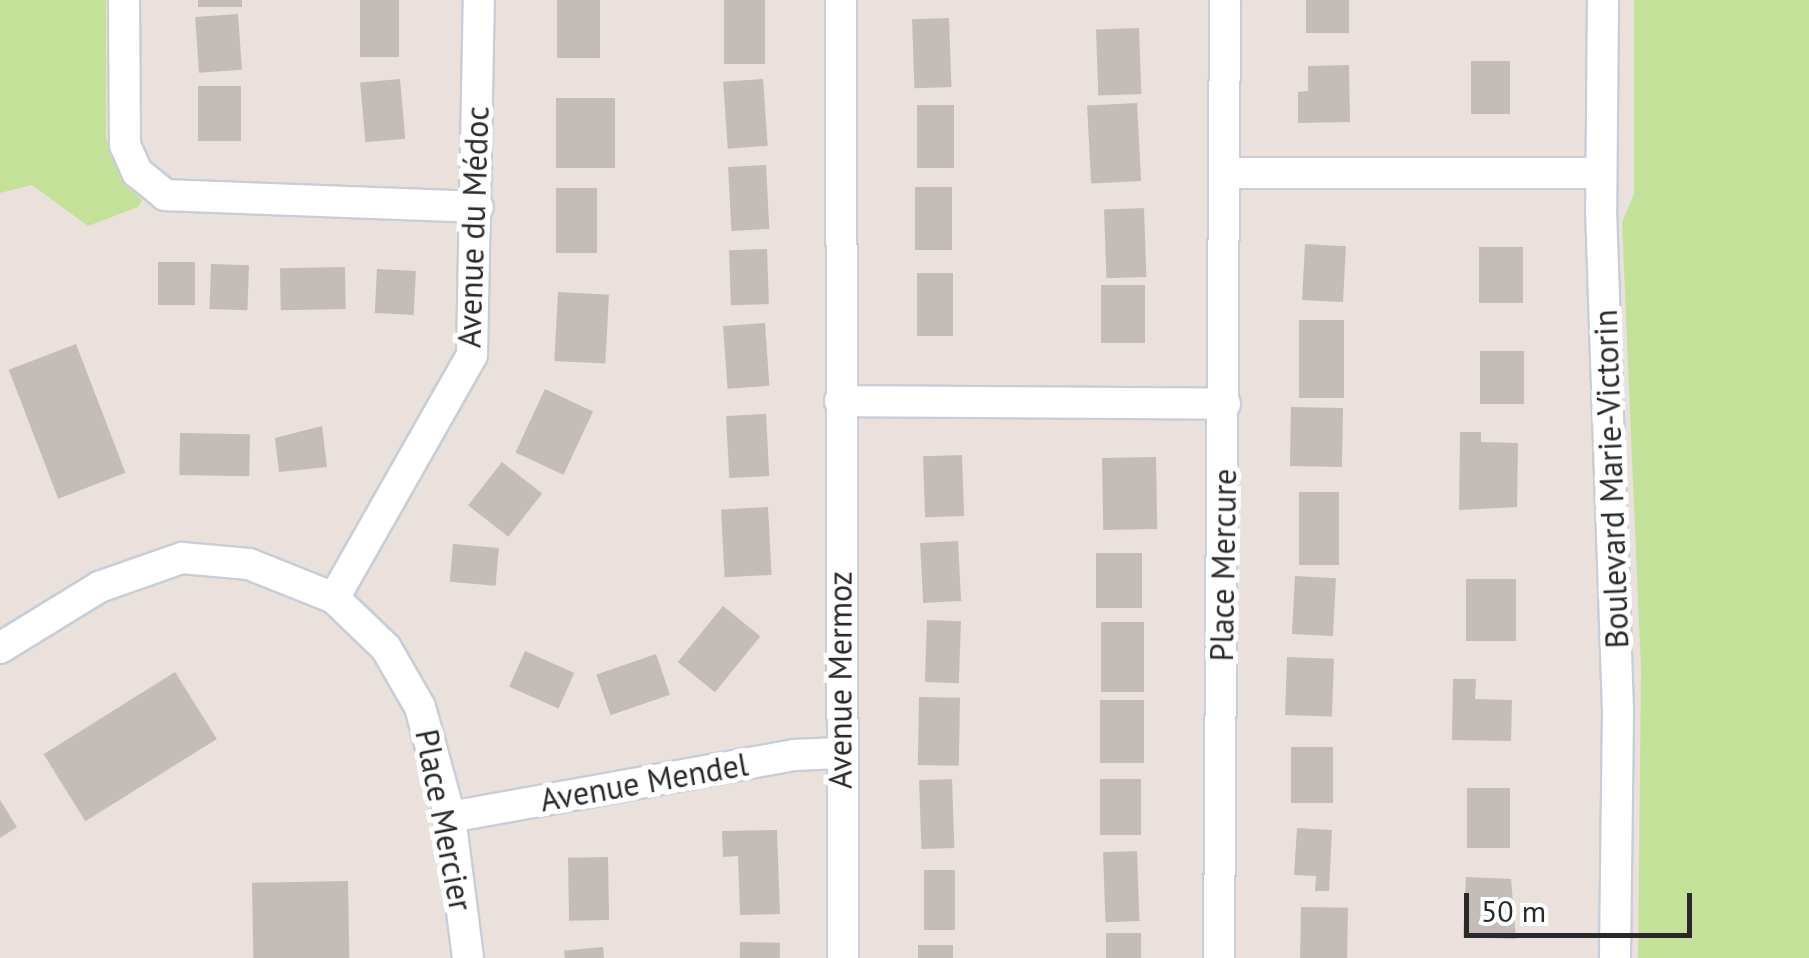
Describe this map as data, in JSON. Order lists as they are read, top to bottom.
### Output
{
  "streets": {
    "street": [
      "Avenue du Médoc",
      "Boulevard Marie-Victorin",
      "Place Mercure",
      "Avenue Mermoz",
      "Avenue Mendel",
      "Place Mercier"
    ]
  },
  "crossings": [
    ["Avenue du Médoc", "Place Mercier"],
    ["Avenue Mermoz", "Avenue Mendel"],
    ["Avenue Mendel", "Place Mercier"]
  ],
  "scale_bar": "50 m"
}
